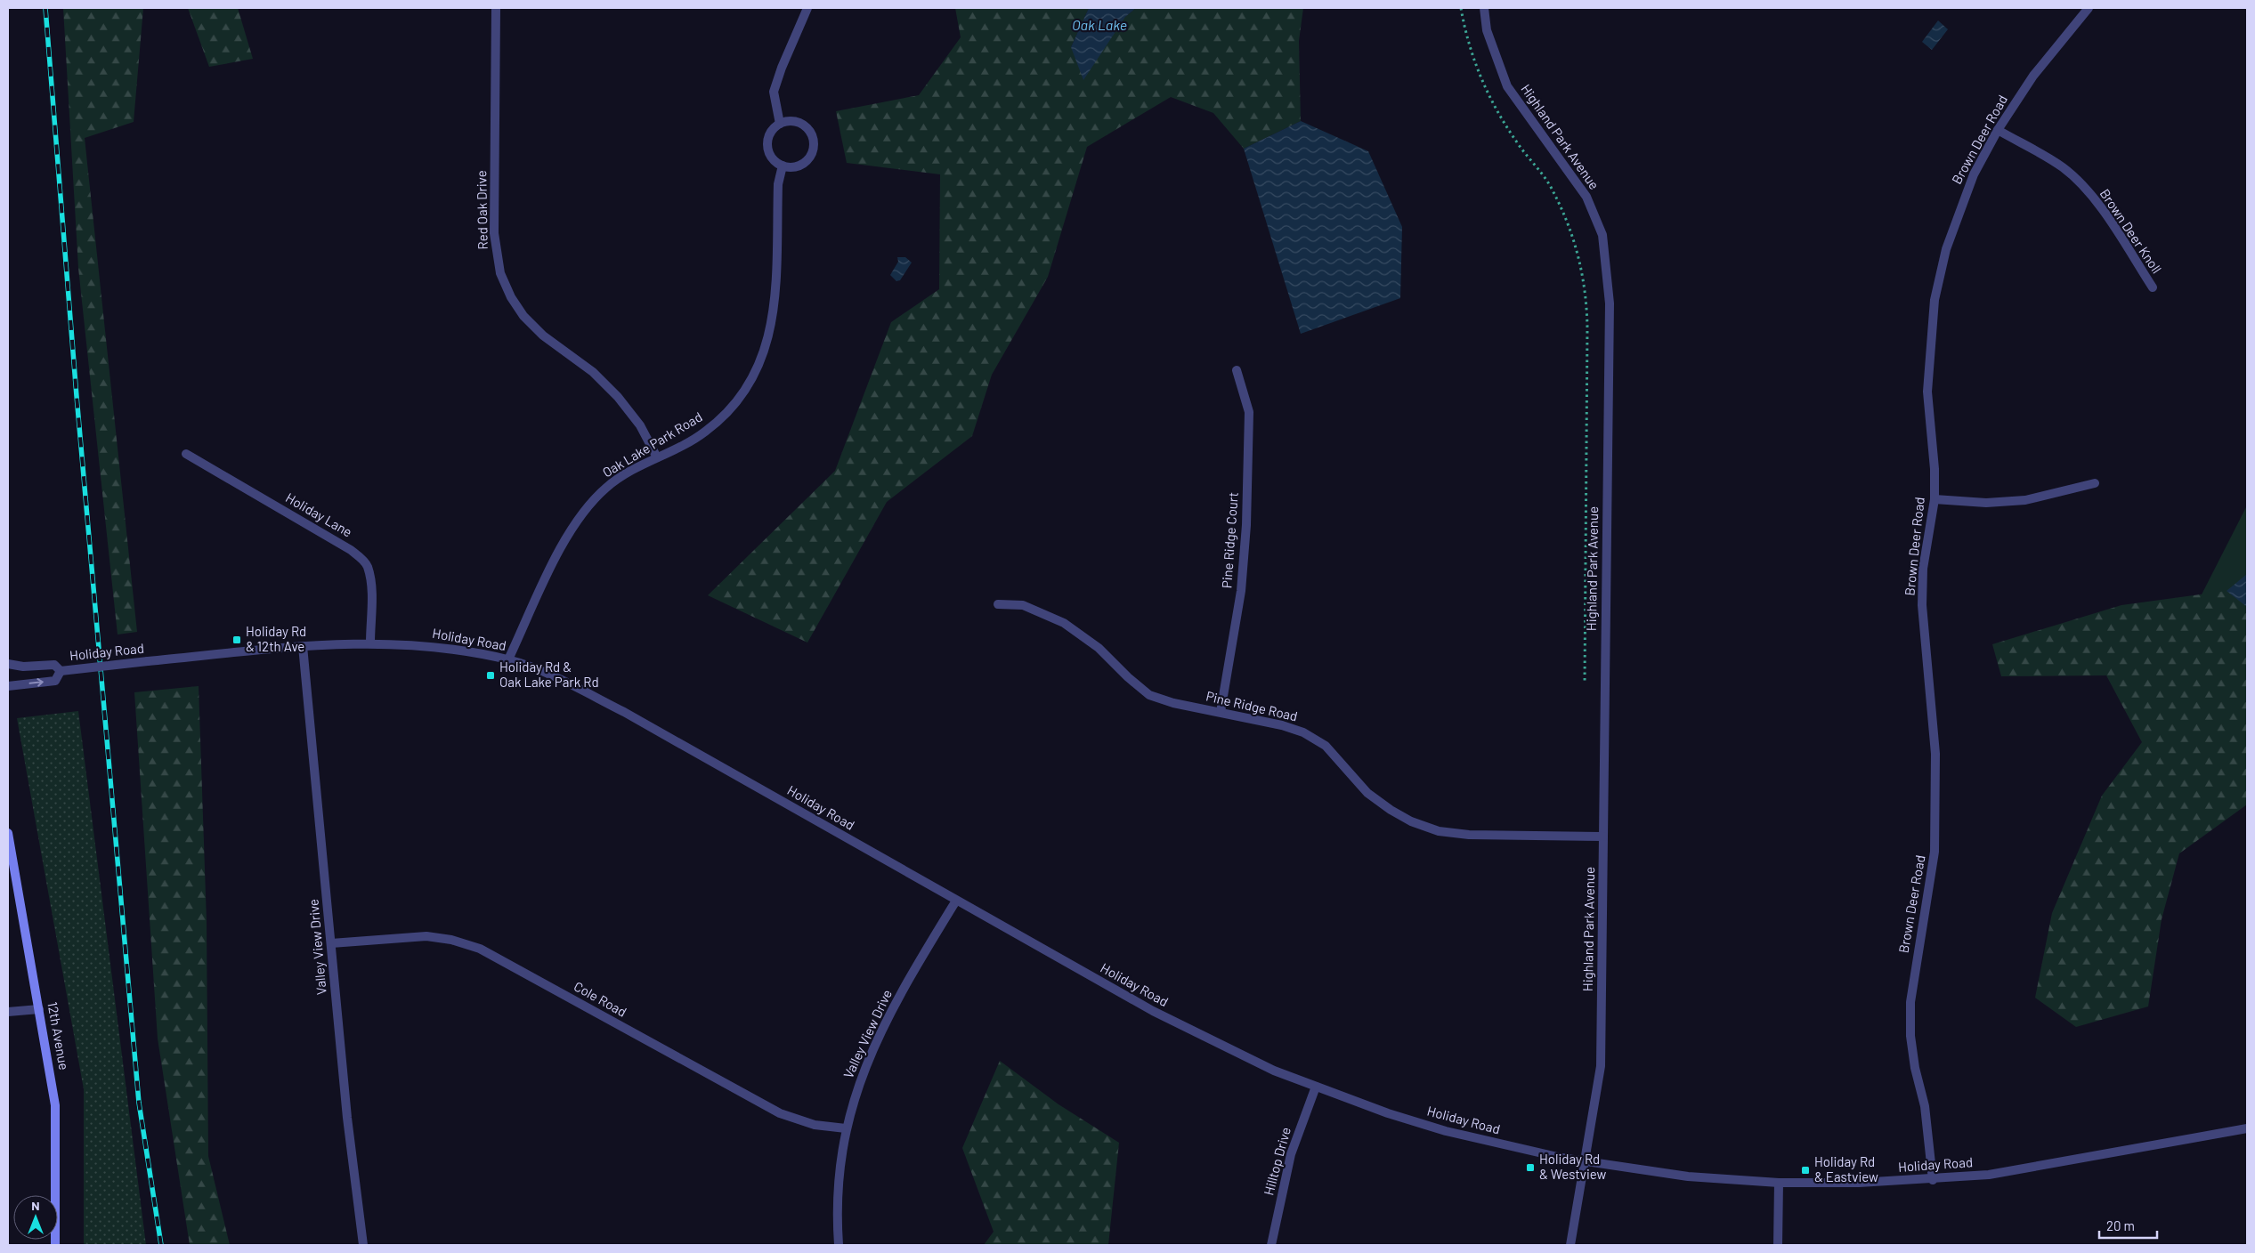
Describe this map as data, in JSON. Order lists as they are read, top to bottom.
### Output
{
  "streets": {
    "main road": ["12th Avenue"],
    "street": [
      "Highland Park Avenue",
      "Brown Deer Road",
      "Red Oak Drive",
      "Brown Deer Knoll",
      "Oak Lake Park Road",
      "Holiday Lane",
      "Pine Ridge Court",
      "Holiday Road",
      "Pine Ridge Road",
      "Valley View Drive",
      "Cole Road",
      "Hilltop Drive"
    ]
  },
  "crossings": [
    ["Highland Park Avenue", "Holiday Road"],
    ["Highland Park Avenue", "Pine Ridge Road"],
    ["Brown Deer Road", "Brown Deer Knoll"],
    ["Brown Deer Road", "Holiday Road"],
    ["Red Oak Drive", "Oak Lake Park Road"],
    ["Oak Lake Park Road", "Holiday Road"],
    ["Holiday Lane", "Holiday Road"],
    ["Pine Ridge Court", "Pine Ridge Road"],
    ["Holiday Road", "Valley View Drive"],
    ["Holiday Road", "Hilltop Drive"],
    ["Valley View Drive", "Cole Road"]
  ],
  "water": ["Oak Lake"],
  "places": {
    "transit": [
      "Holiday Rd & 12th Ave",
      "Holiday Rd & Oak Lake Park Rd",
      "Holiday Rd & Westview",
      "Holiday Rd & Eastview"
    ]
  },
  "scale_bar": "20 m",
  "north": "top"
}
